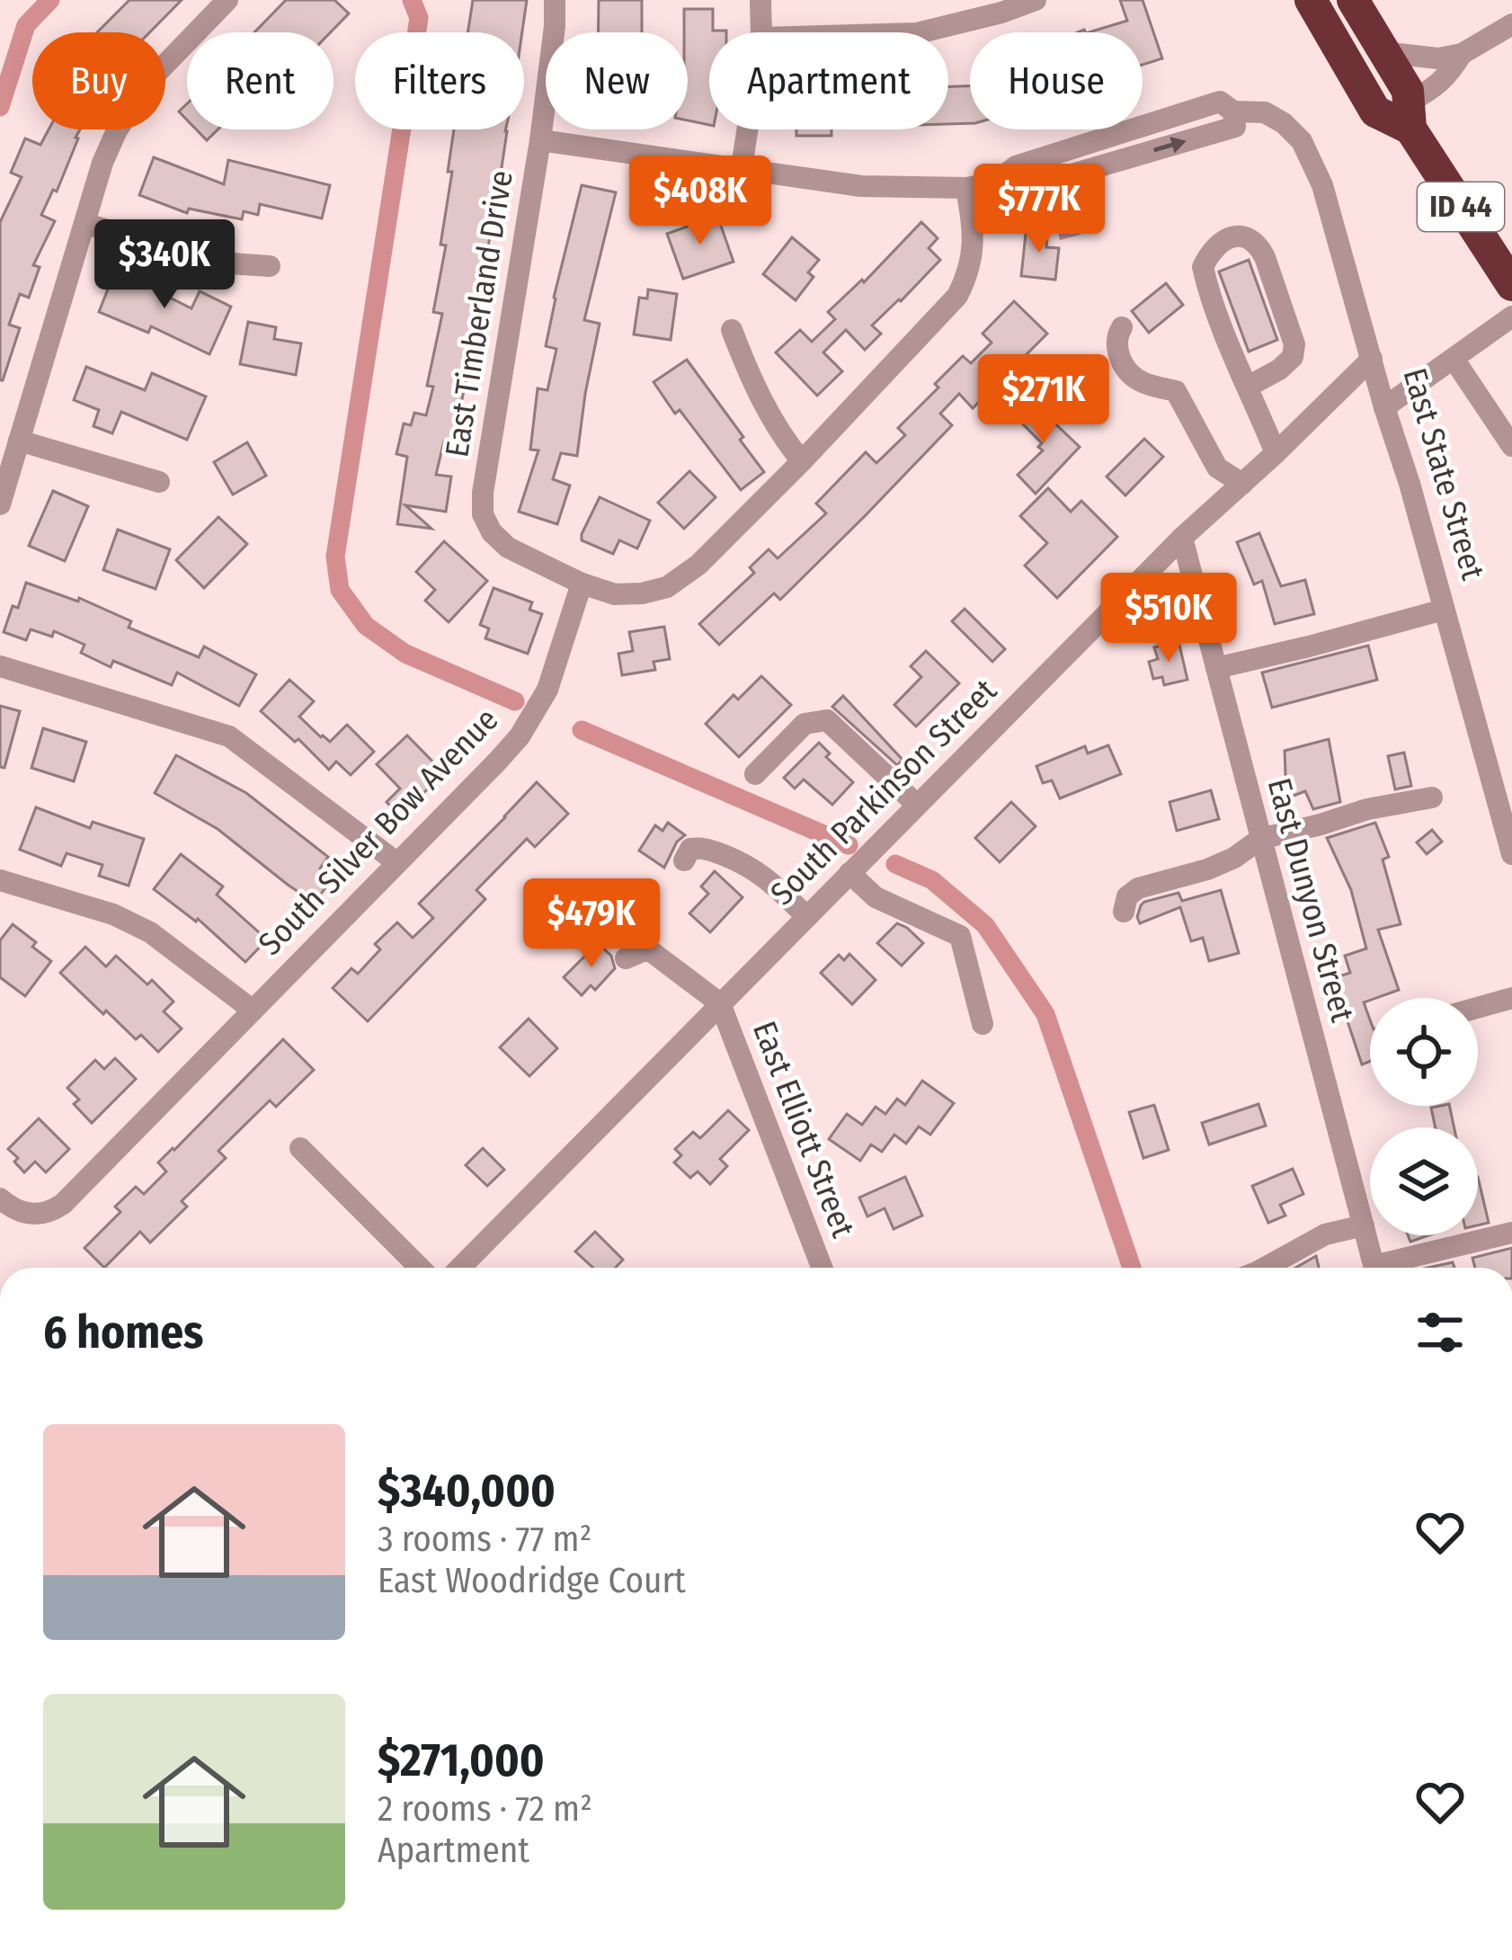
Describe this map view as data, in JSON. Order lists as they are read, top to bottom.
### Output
{
  "streets": {
    "highway": ["ID 44"],
    "street": [
      "East Timberland Drive",
      "East State Street",
      "South Parkinson Street",
      "South Silver Bow Avenue",
      "East Dunyon Street",
      "East Elliott Street"
    ]
  },
  "crossings": [
    ["East Timberland Drive", "South Silver Bow Avenue"],
    ["East State Street", "South Parkinson Street"],
    ["South Parkinson Street", "East Dunyon Street"],
    ["South Parkinson Street", "East Elliott Street"]
  ],
  "page": {
    "chip": [
      "Buy",
      "Rent",
      "Filters",
      "New",
      "Apartment",
      "House"
    ],
    "price": [
      "$408K",
      "$777K",
      "$340K",
      "$271K",
      "$510K",
      "$479K"
    ],
    "heading": "6 homes",
    "list": [
      {
        "name": "$340,000",
        "note": "3 rooms · 77 m² · East Woodridge Court"
      },
      {
        "name": "$271,000",
        "note": "2 rooms · 72 m² · Apartment"
      }
    ]
  }
}
